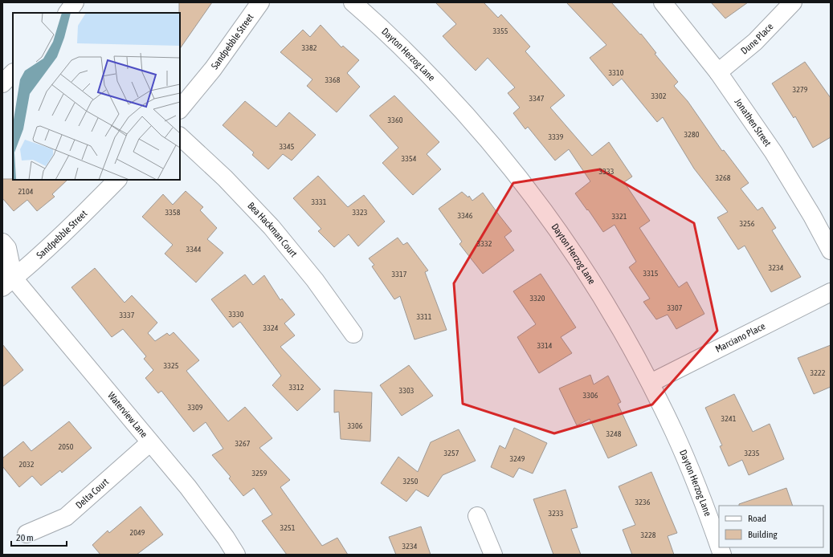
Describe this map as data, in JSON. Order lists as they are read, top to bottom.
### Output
{
  "streets": {
    "street": [
      "Dune Place",
      "Sandpebble Street",
      "Dayton Herzog Lane",
      "Jonathen Street",
      "Bea Hackman Court",
      "Marciano Place",
      "Waterview Lane",
      "Delta Court"
    ]
  },
  "crossings": [
    ["Dune Place", "Jonathen Street"],
    ["Sandpebble Street", "Waterview Lane"],
    ["Dayton Herzog Lane", "Marciano Place"],
    ["Waterview Lane", "Delta Court"]
  ],
  "house_numbers": [
    "3355",
    "3382",
    "3310",
    "3368",
    "3279",
    "3302",
    "3347",
    "3360",
    "3280",
    "3339",
    "3345",
    "3354",
    "3333",
    "3268",
    "2104",
    "3331",
    "3358",
    "3323",
    "3346",
    "3321",
    "3256",
    "3332",
    "3344",
    "3234",
    "3315",
    "3317",
    "3320",
    "3307",
    "3330",
    "3337",
    "3311",
    "3324",
    "3314",
    "3325",
    "3222",
    "3312",
    "3303",
    "3306",
    "3309",
    "3241",
    "3306",
    "3248",
    "3267",
    "2050",
    "3257",
    "3235",
    "3249",
    "2032",
    "3259",
    "3250",
    "3236",
    "3233",
    "3251",
    "2049",
    "3228",
    "3234"
  ],
  "legend": ["Road", "Building"],
  "scale_bar": "20 m"
}
